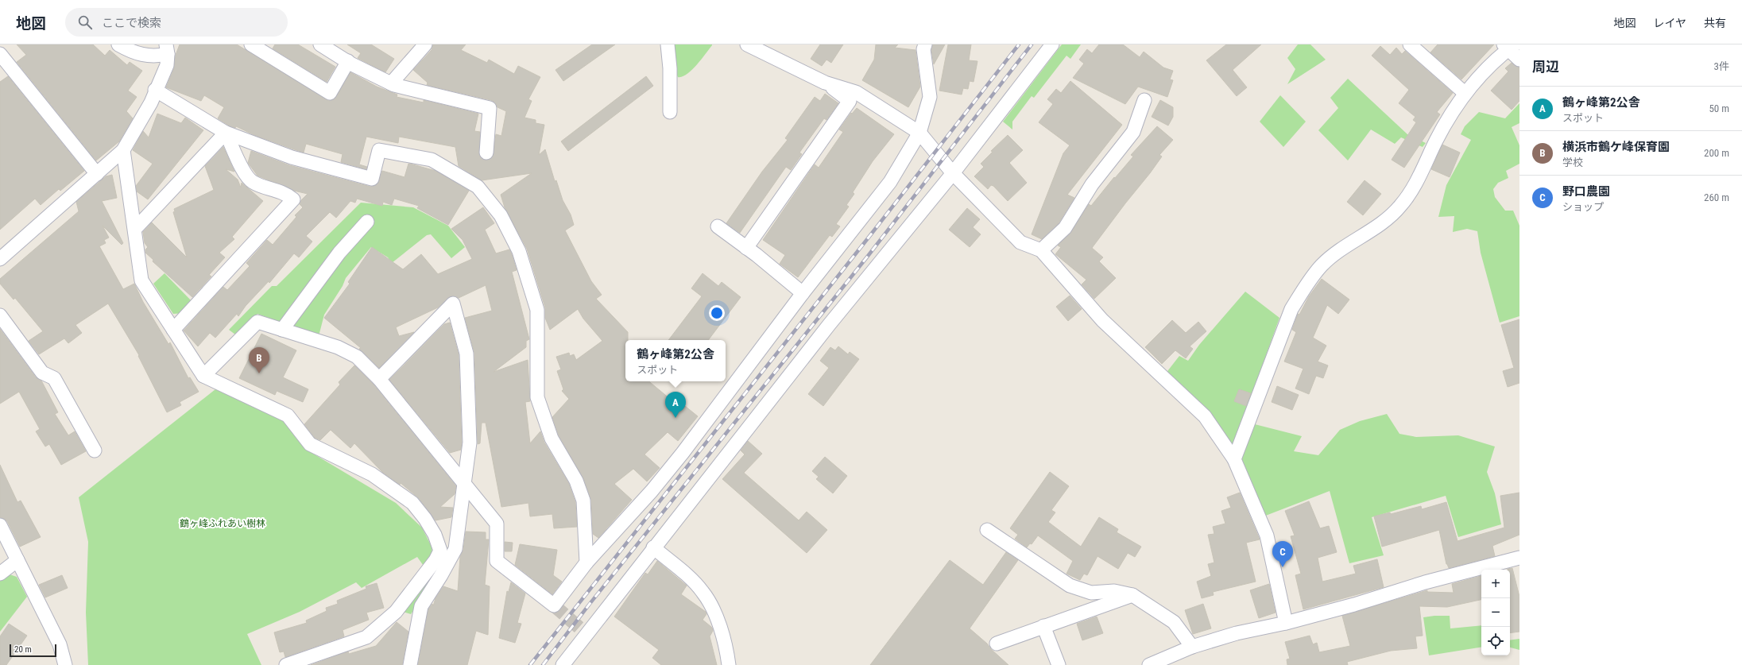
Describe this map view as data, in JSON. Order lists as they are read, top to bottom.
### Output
{
  "parks": ["鶴ヶ峰ふれあい樹林"],
  "scale_bar": "20 m",
  "page": {
    "header": "地図",
    "search": "ここで検索",
    "nav": ["地図", "レイヤ", "共有"],
    "heading": ["周辺", "3件"],
    "list": [
      {
        "mark": "A",
        "name": "鶴ヶ峰第2公舎",
        "note": "スポット",
        "value": "50 m"
      },
      {
        "mark": "B",
        "name": "横浜市鶴ケ峰保育園",
        "note": "学校",
        "value": "200 m"
      },
      {
        "mark": "C",
        "name": "野口農園",
        "note": "ショップ",
        "value": "260 m"
      }
    ],
    "popup": ["鶴ヶ峰第2公舎", "スポット"],
    "pins": ["B", "A", "C"],
    "map_buttons": ["+", "−"],
    "scale": "20 m"
  }
}
